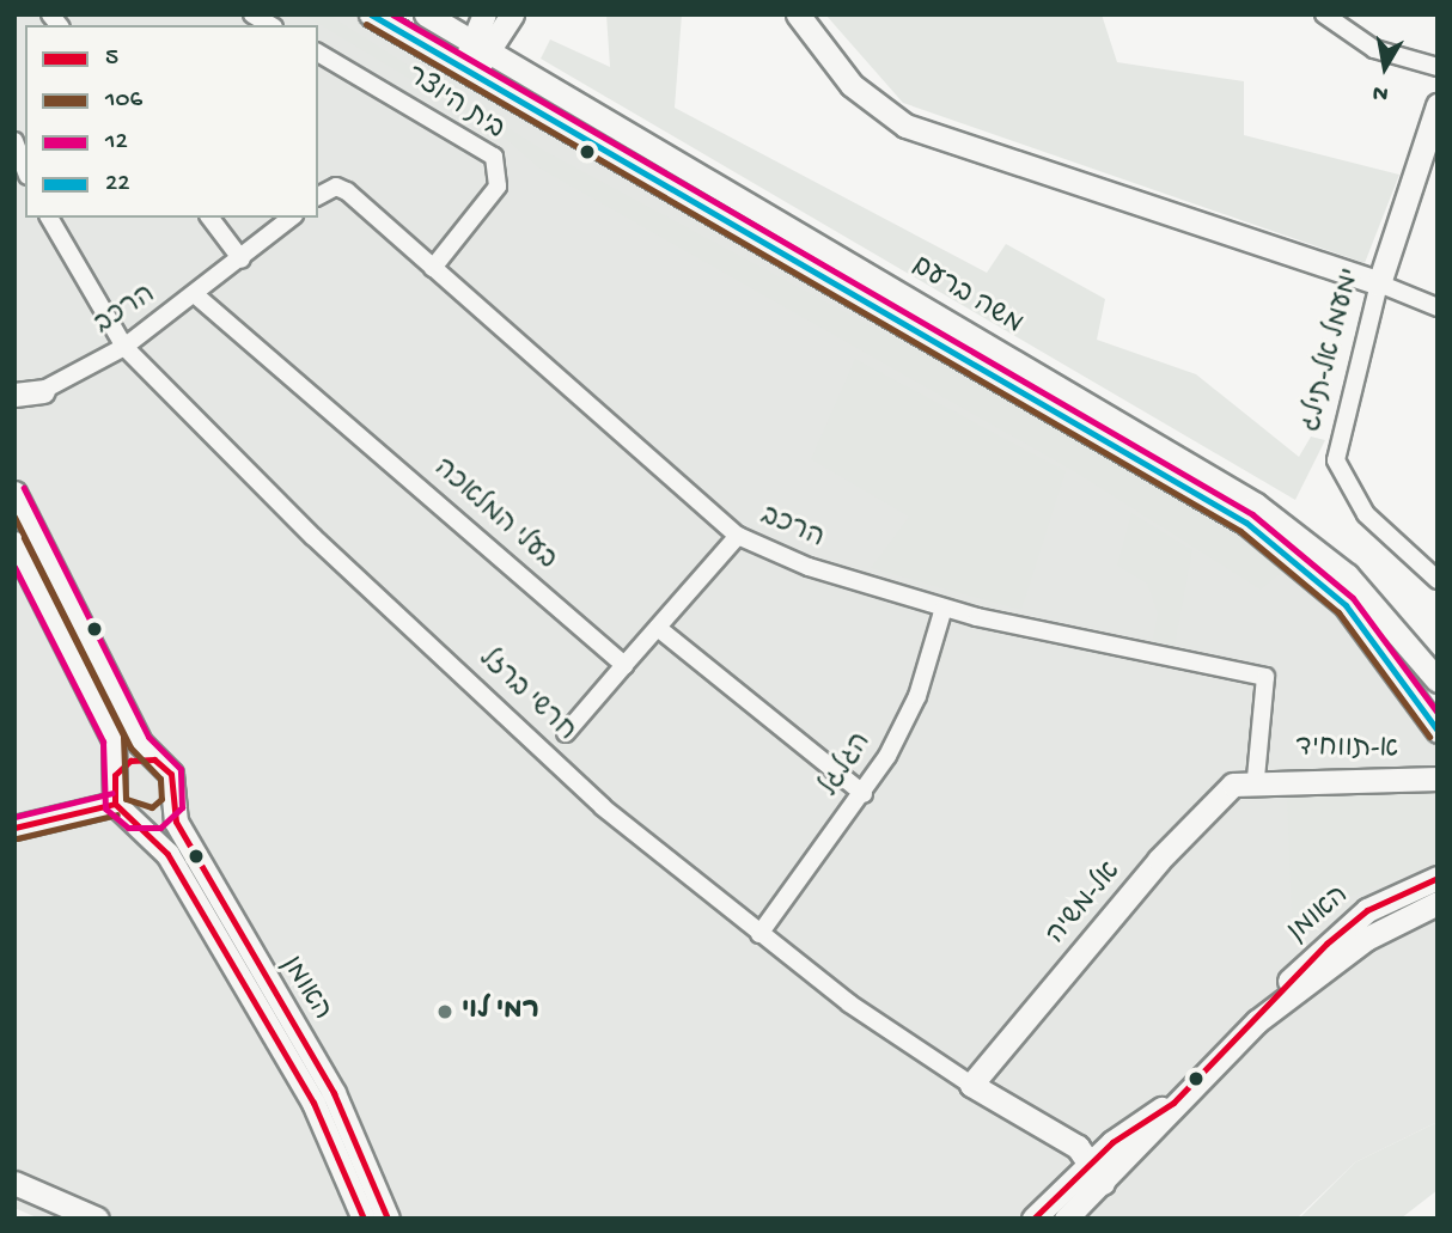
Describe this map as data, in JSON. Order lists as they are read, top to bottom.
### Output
{
  "streets": {
    "street": [
      "בית היוצר",
      "משה ברעם",
      "הרכב",
      "מעמל אל-ת'לג'",
      "בעלי המלאכה",
      "חרשי ברזל",
      "א-תווחיד",
      "הגלגל",
      "אל-משיה",
      "האומן"
    ]
  },
  "crossings": [
    ["בית היוצר", "הרכב"],
    ["הרכב", "בעלי המלאכה"],
    ["הרכב", "חרשי ברזל"],
    ["הרכב", "א-תווחיד"],
    ["הרכב", "הגלגל"],
    ["הרכב", "אל-משיה"],
    ["חרשי ברזל", "הגלגל"],
    ["חרשי ברזל", "אל-משיה"],
    ["חרשי ברזל", "האומן"],
    ["א-תווחיד", "אל-משיה"]
  ],
  "places": ["רמי לוי"],
  "lines": [
    "transit line 12",
    "transit line 22",
    "transit line 106",
    "transit line 5"
  ],
  "legend": [
    "5",
    "106",
    "12",
    "22"
  ],
  "north": "bottom"
}
